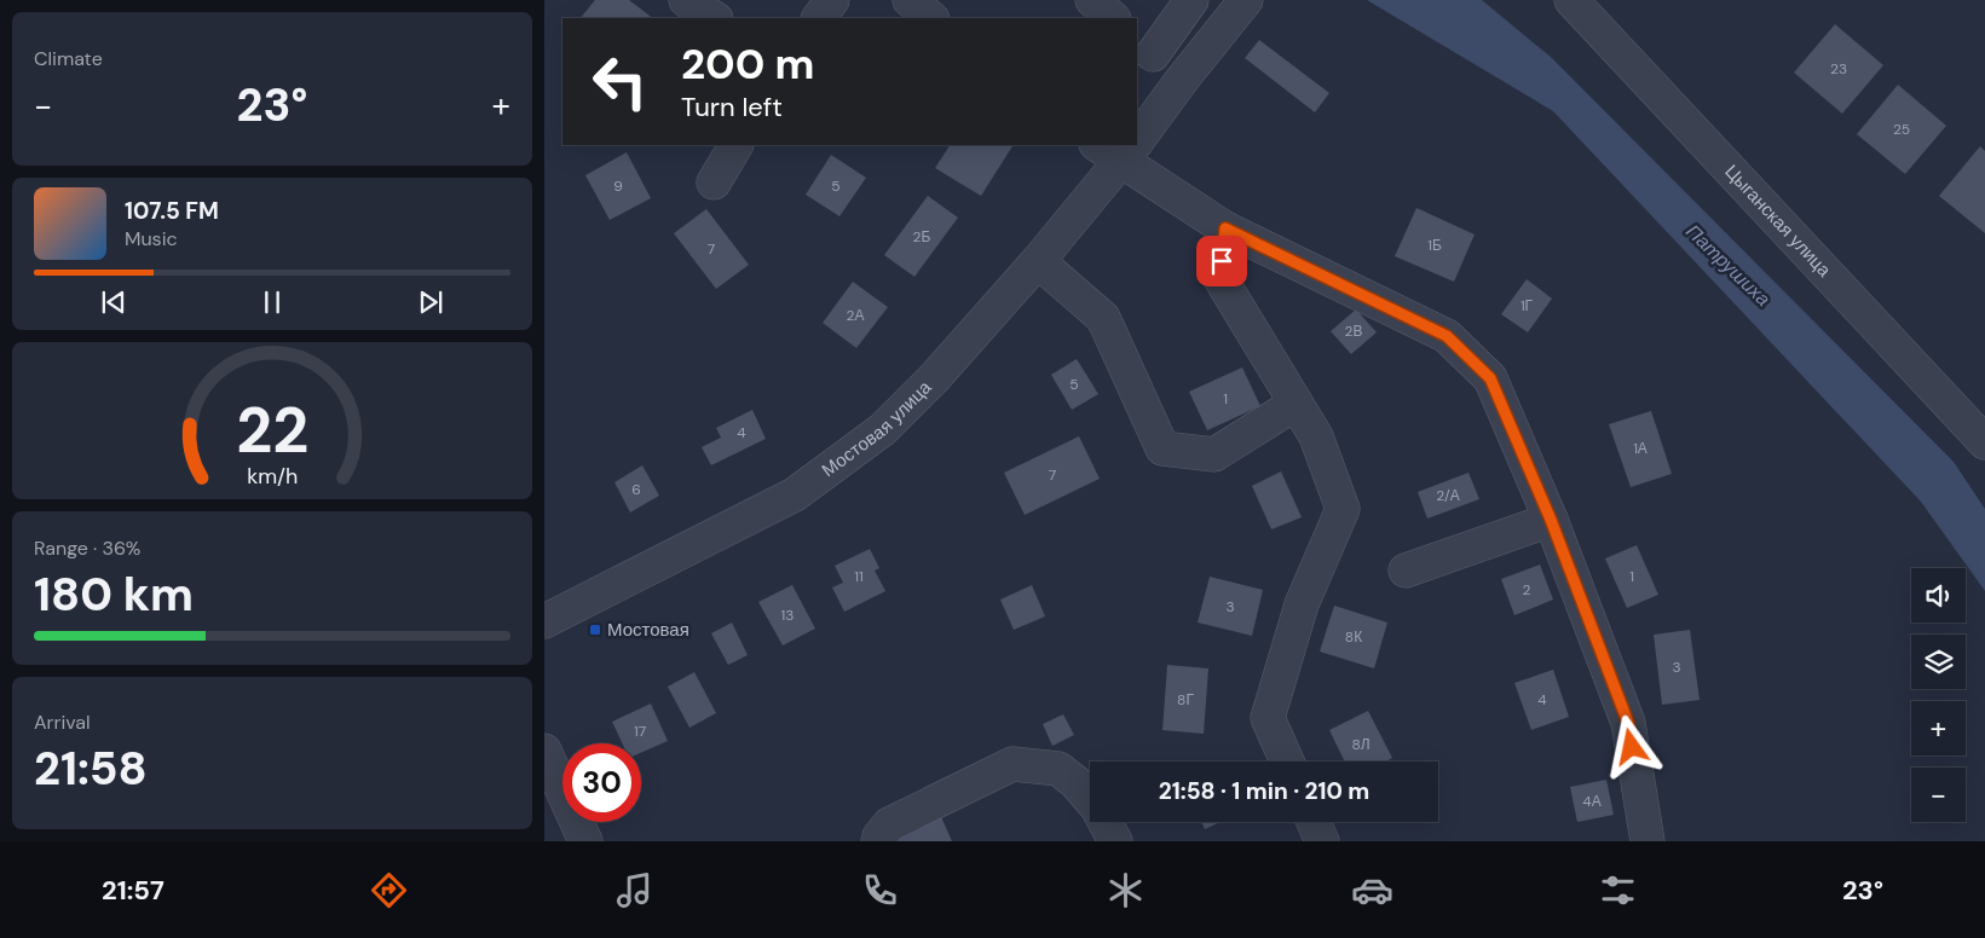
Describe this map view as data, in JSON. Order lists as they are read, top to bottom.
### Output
{
  "streets": {
    "street": ["Цыганская улица", "Мостовая улица"]
  },
  "water": ["Патрушиха"],
  "places": {
    "transit": ["Мостовая"]
  },
  "house_numbers": [
    "23",
    "25",
    "9",
    "5",
    "2Б",
    "1Б",
    "7",
    "1Г",
    "2А",
    "2В",
    "5",
    "1",
    "4",
    "1А",
    "7",
    "6",
    "2/А",
    "11",
    "1",
    "2",
    "3",
    "13",
    "8К",
    "3",
    "8Г",
    "4",
    "17",
    "8Л",
    "4А"
  ],
  "page": {
    "tile": [
      "Climate",
      ["Range · 36%", "180 km"],
      ["Arrival", "21:58"]
    ],
    "turn": ["200 m", "Turn left"],
    "heat": ["−", "23°", "+"],
    "song": ["107.5 FM", "Music"],
    "map_buttons": ["+", "−"],
    "limit": "30",
    "trip": "21:58 · 1 min · 210 m",
    "tabs": ["21:57", "23°"],
    "gauge": ["22", "km/h"]
  }
}
